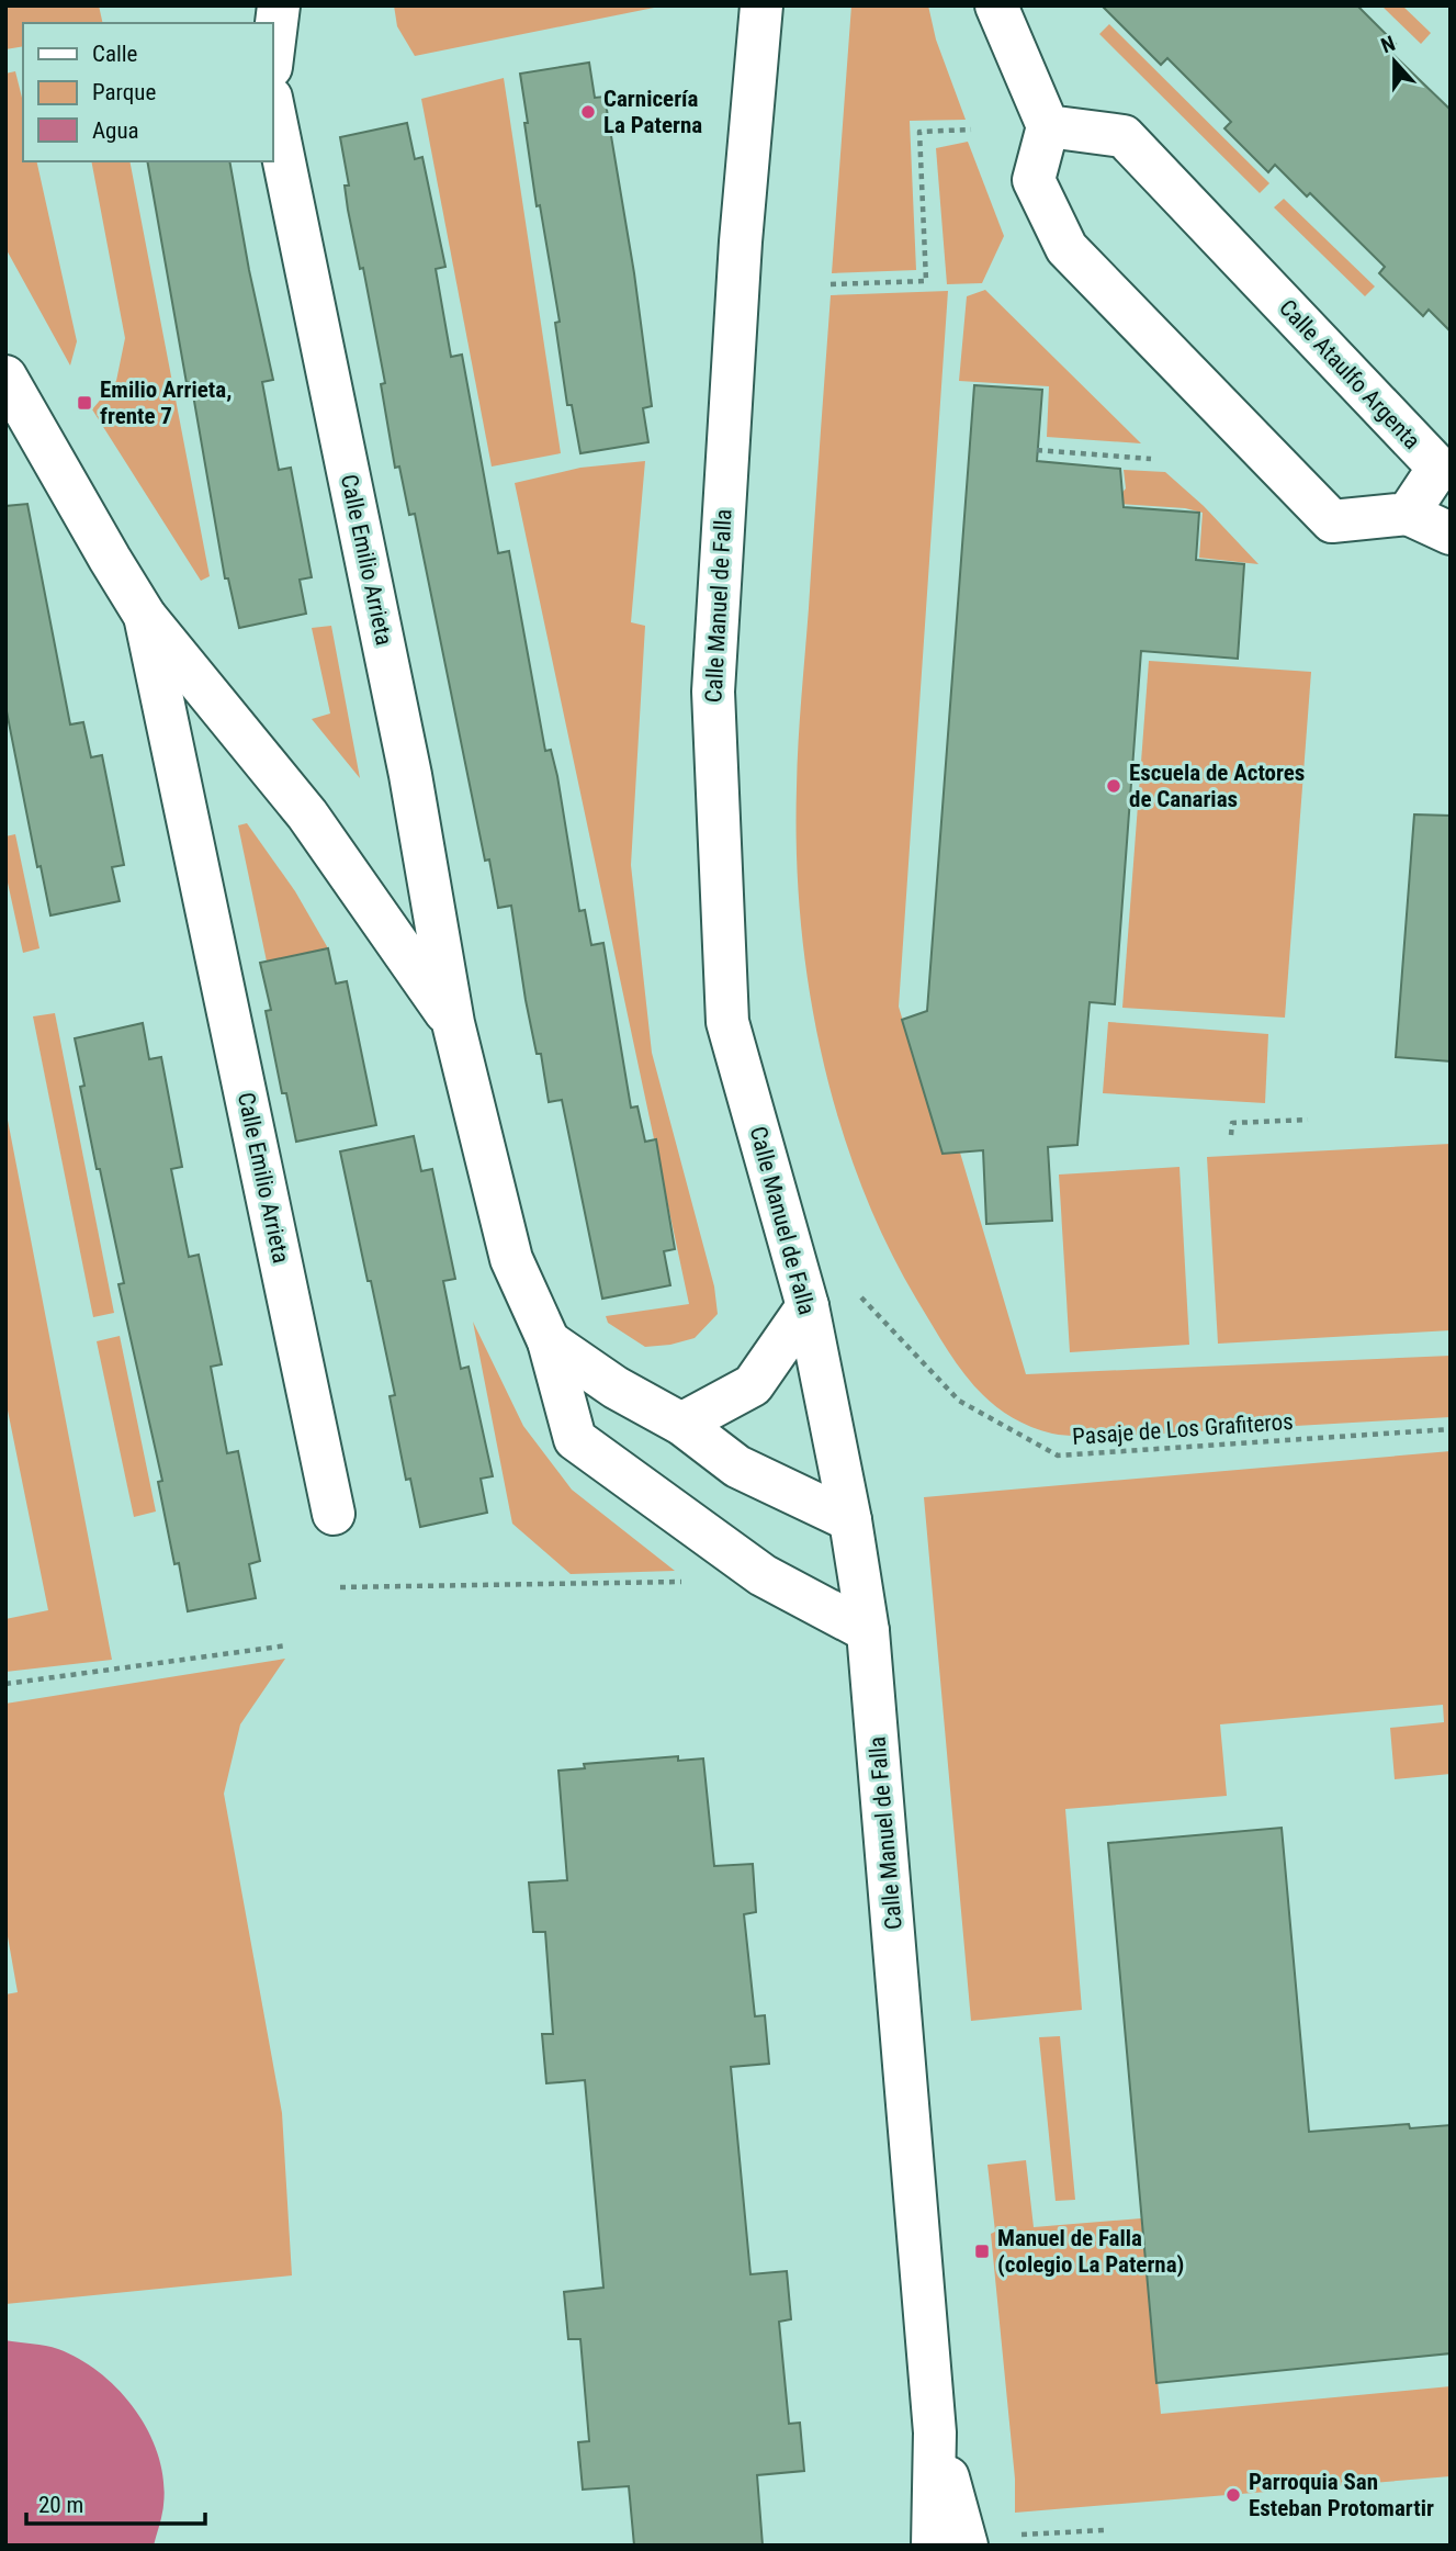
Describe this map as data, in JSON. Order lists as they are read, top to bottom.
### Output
{
  "streets": {
    "street": ["Calle Ataulfo Argenta", "Calle Emilio Arrieta", "Calle Manuel de Falla"],
    "path": ["Pasaje de Los Grafiteros"]
  },
  "crossings": [
    ["Calle Emilio Arrieta", "Calle Manuel de Falla"]
  ],
  "places": {
    "other": ["Carnicería La Paterna", "Escuela de Actores de Canarias", "Parroquia San Esteban Protomartir"],
    "transit": ["Emilio Arrieta, frente 7", "Manuel de Falla (colegio La Paterna)"]
  },
  "legend": ["Calle", "Parque", "Agua"],
  "scale_bar": "20 m",
  "north": "top"
}
